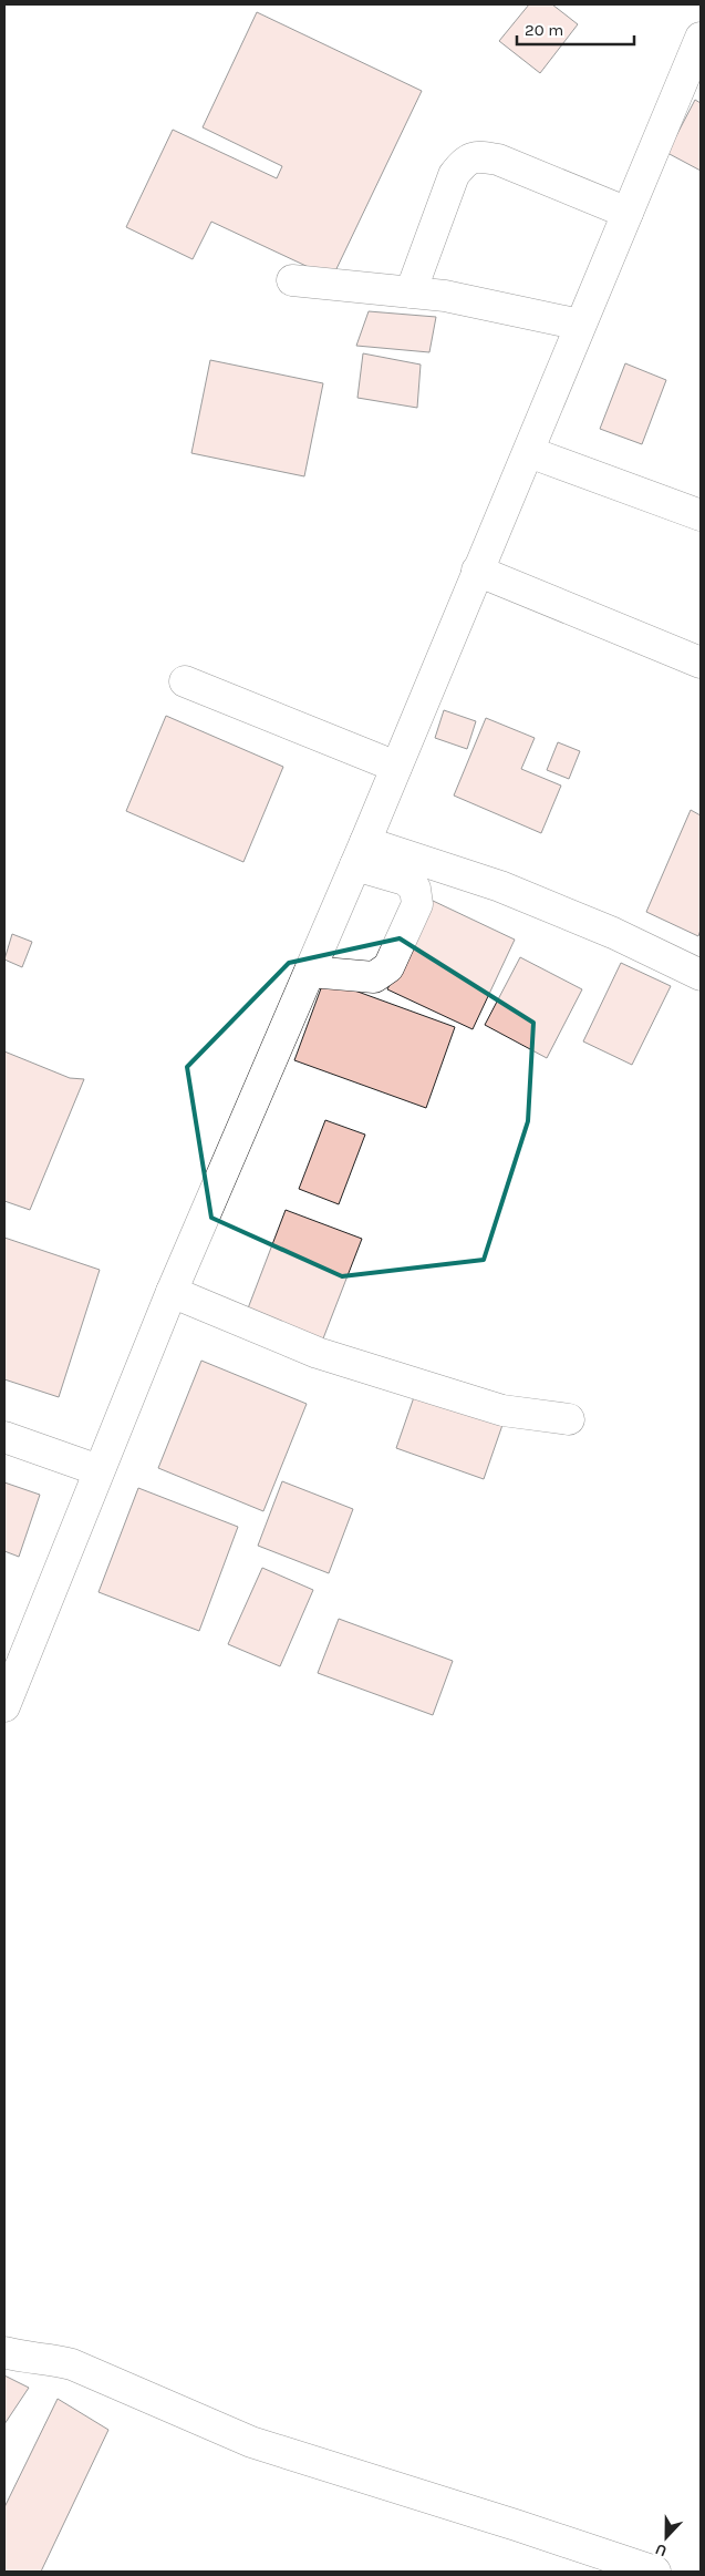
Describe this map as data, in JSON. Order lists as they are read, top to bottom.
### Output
{
  "scale_bar": "20 m",
  "north": "bottom"
}
